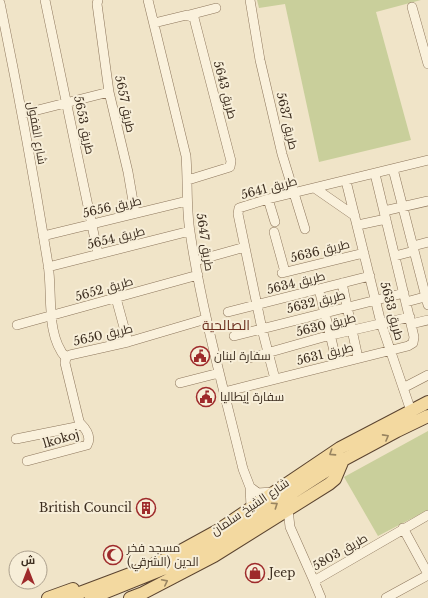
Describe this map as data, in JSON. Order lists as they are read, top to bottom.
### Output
{
  "streets": {
    "main road": ["شارع الشيخ سلمان"],
    "street": [
      "طريق 5643",
      "طريق 5657",
      "طريق 5637",
      "طريق 5653",
      "شارع القفول",
      "طريق 5641",
      "طريق 5656",
      "طريق 5654",
      "طريق 5647",
      "طريق 5636",
      "طريق 5634",
      "طريق 5652",
      "طريق 5632",
      "طريق 5633",
      "طريق 5630",
      "طريق 5650",
      "طريق 5631",
      "lkokoj",
      "طريق 5803"
    ]
  },
  "crossings": [
    ["طريق 5643", "طريق 5647"],
    ["طريق 5657", "طريق 5656"],
    ["طريق 5637", "طريق 5641"],
    ["طريق 5653", "طريق 5656"],
    ["طريق 5653", "طريق 5654"],
    ["شارع القفول", "طريق 5656"],
    ["شارع القفول", "طريق 5654"],
    ["شارع القفول", "طريق 5652"],
    ["شارع القفول", "طريق 5650"],
    ["طريق 5641", "طريق 5634"],
    ["طريق 5641", "طريق 5632"],
    ["طريق 5641", "طريق 5633"],
    ["طريق 5641", "طريق 5630"],
    ["طريق 5641", "طريق 5631"],
    ["طريق 5656", "طريق 5647"],
    ["طريق 5654", "طريق 5647"],
    ["طريق 5647", "طريق 5652"],
    ["طريق 5647", "طريق 5650"],
    ["طريق 5647", "طريق 5631"],
    ["طريق 5647", "شارع الشيخ سلمان"],
    ["طريق 5636", "طريق 5633"],
    ["طريق 5634", "طريق 5633"],
    ["طريق 5632", "طريق 5633"],
    ["طريق 5632", "طريق 5631"],
    ["طريق 5633", "طريق 5630"],
    ["طريق 5633", "طريق 5631"],
    ["طريق 5633", "شارع الشيخ سلمان"],
    ["طريق 5630", "طريق 5631"],
    ["طريق 5650", "lkokoj"]
  ],
  "districts": ["الصالحية"],
  "places": {
    "public building": ["سفارة لبنان", "سفارة إيطاليا"],
    "building": ["British Council"],
    "mosque": ["مسجد فخر الدين (الشرقي)"],
    "shop": ["Jeep"]
  },
  "north": "top"
}
